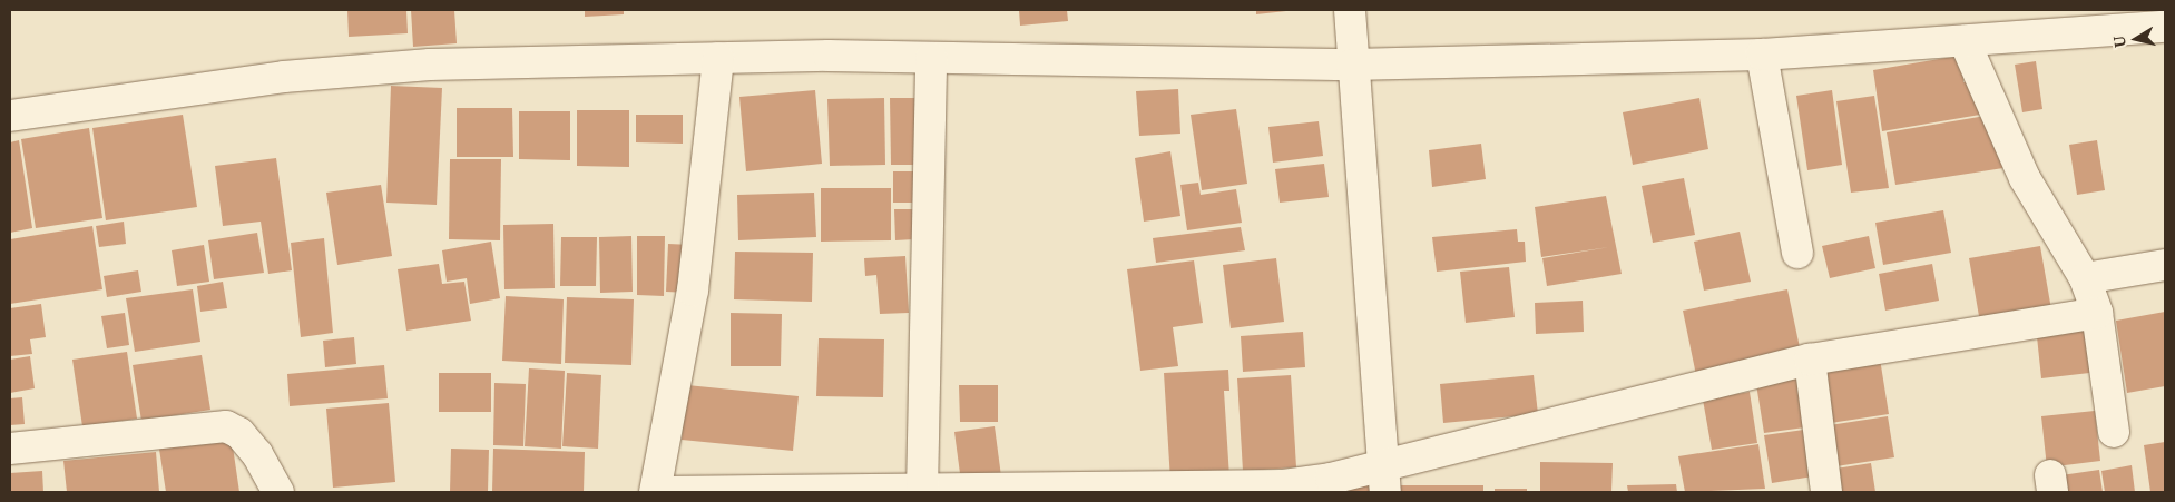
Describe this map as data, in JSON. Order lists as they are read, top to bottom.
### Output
{
  "north": "left"
}
